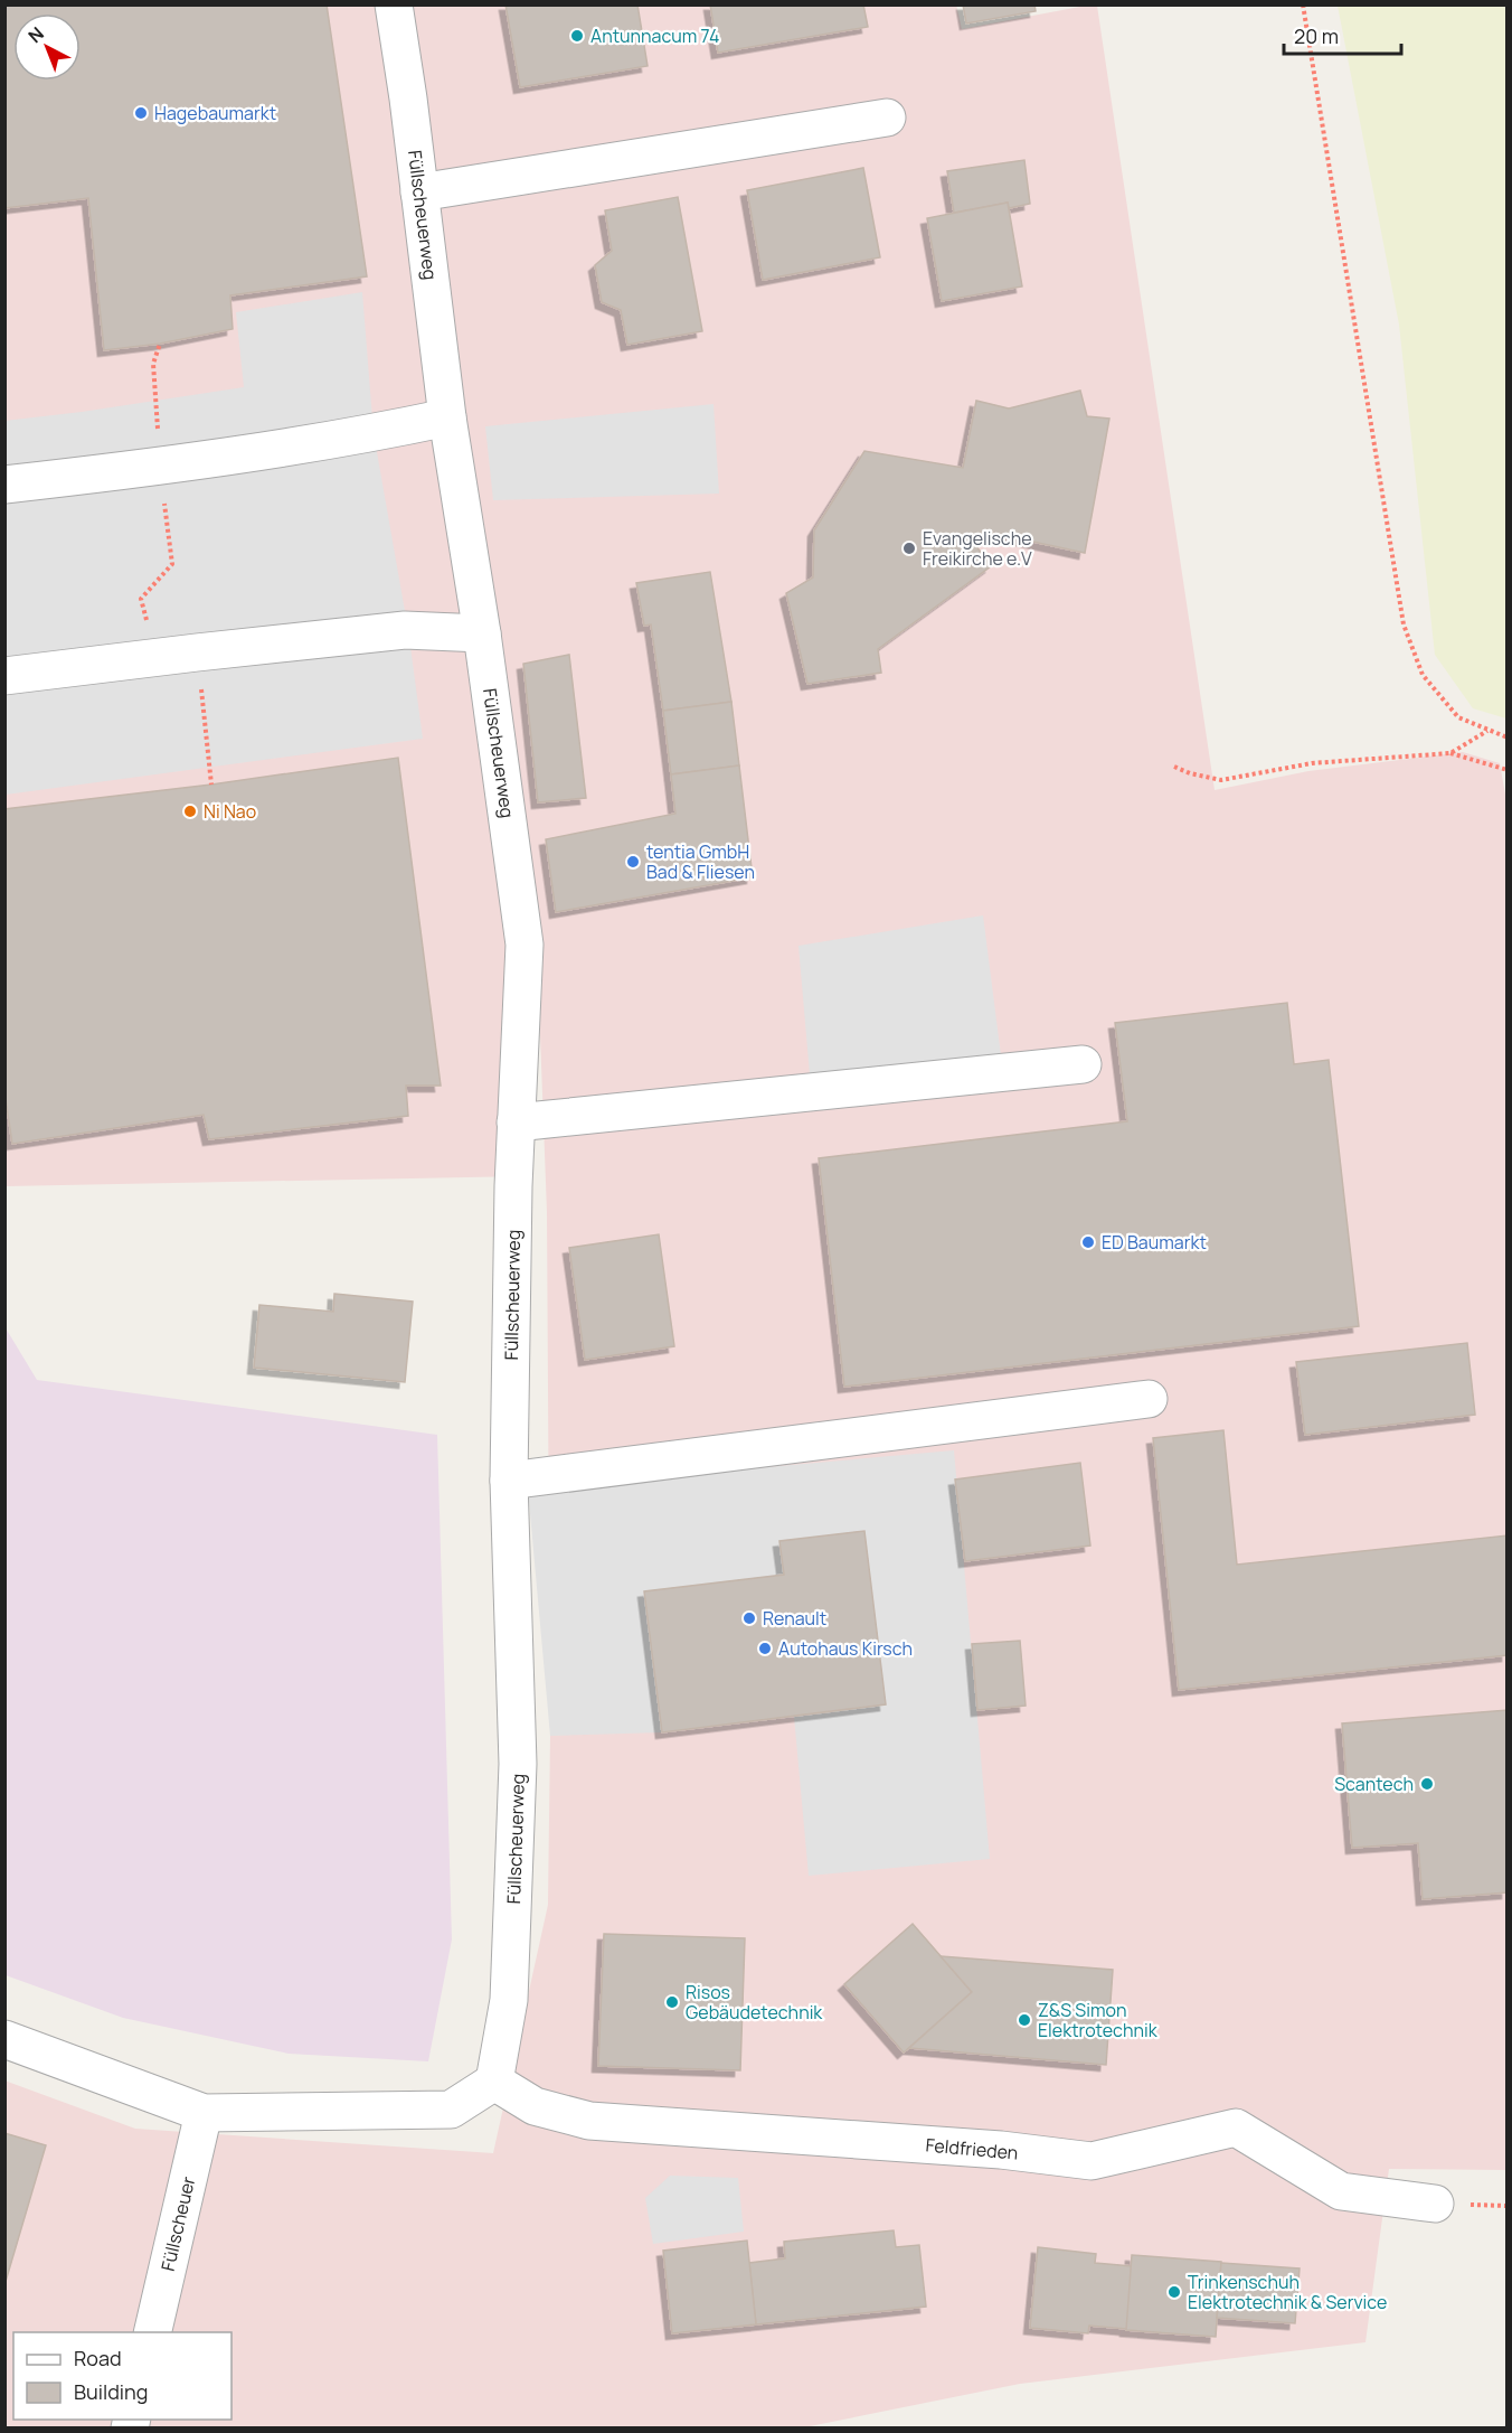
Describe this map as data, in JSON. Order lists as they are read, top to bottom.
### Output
{
  "streets": {
    "street": ["Füllscheuerweg", "Feldfrieden", "Füllscheuer"]
  },
  "crossings": [
    ["Füllscheuerweg", "Feldfrieden"]
  ],
  "places": [
    "Antunnacum 74",
    "Hagebaumarkt",
    "Evangelische Freikirche e.V",
    "Ni Nao",
    "tentia GmbH Bad & Fliesen",
    "ED Baumarkt",
    "Renault",
    "Autohaus Kirsch",
    "Scantech",
    "Risos Gebäudetechnik",
    "Z&S Simon Elektrotechnik",
    "Trinkenschuh Elektrotechnik & Service"
  ],
  "legend": ["Road", "Building"],
  "scale_bar": "20 m",
  "north": "top left"
}
